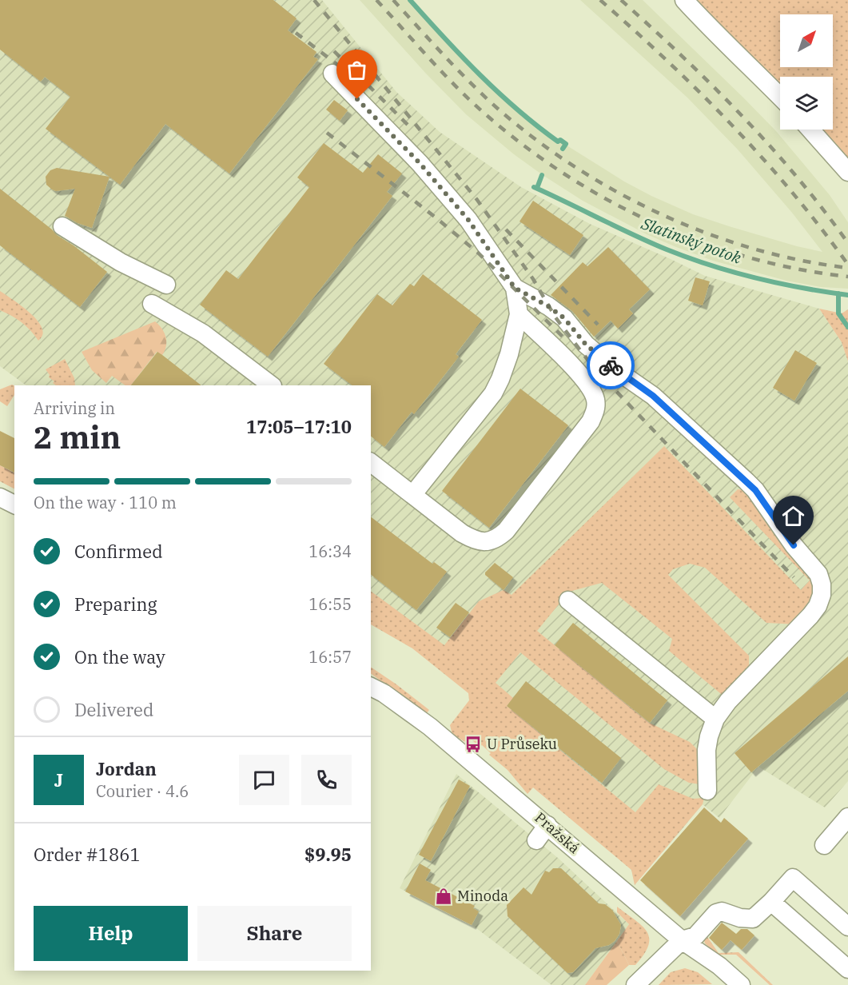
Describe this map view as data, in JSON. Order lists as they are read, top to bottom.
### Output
{
  "streets": {
    "street": ["Pražská"]
  },
  "water": ["Slatinský potok"],
  "places": {
    "bus stop": ["U Průseku"],
    "shop": ["Minoda"]
  },
  "north": "top right",
  "page": {
    "heading": ["2 min", "Arriving in", "17:05–17:10"],
    "panel": [
      "Jordan",
      "Courier · 4.6",
      "Order #1861",
      "$9.95"
    ],
    "bar": "On the way · 110 m",
    "list": [
      ["Confirmed", "16:34"],
      ["Preparing", "16:55"],
      ["On the way", "16:57"],
      "Delivered"
    ],
    "round": "J",
    "buttons": ["Help", "Share"]
  }
}
